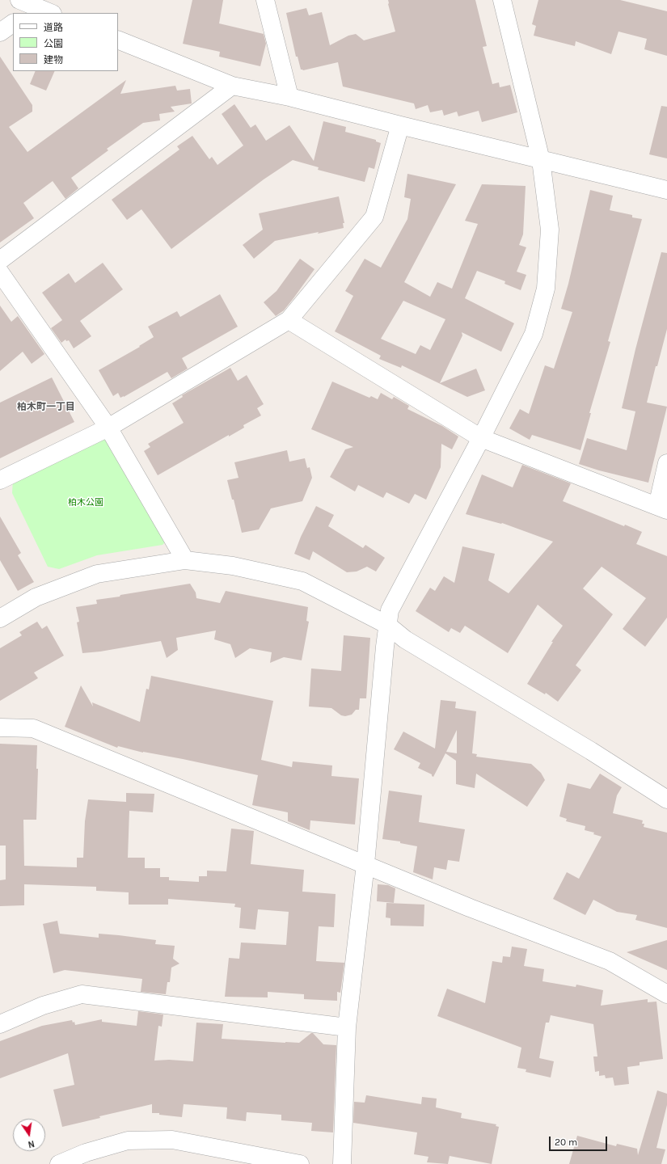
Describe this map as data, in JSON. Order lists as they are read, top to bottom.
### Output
{
  "districts": ["柏木町一丁目"],
  "parks": ["柏木公園"],
  "legend": ["道路", "公園", "建物"],
  "scale_bar": "20 m",
  "north": "bottom"
}
